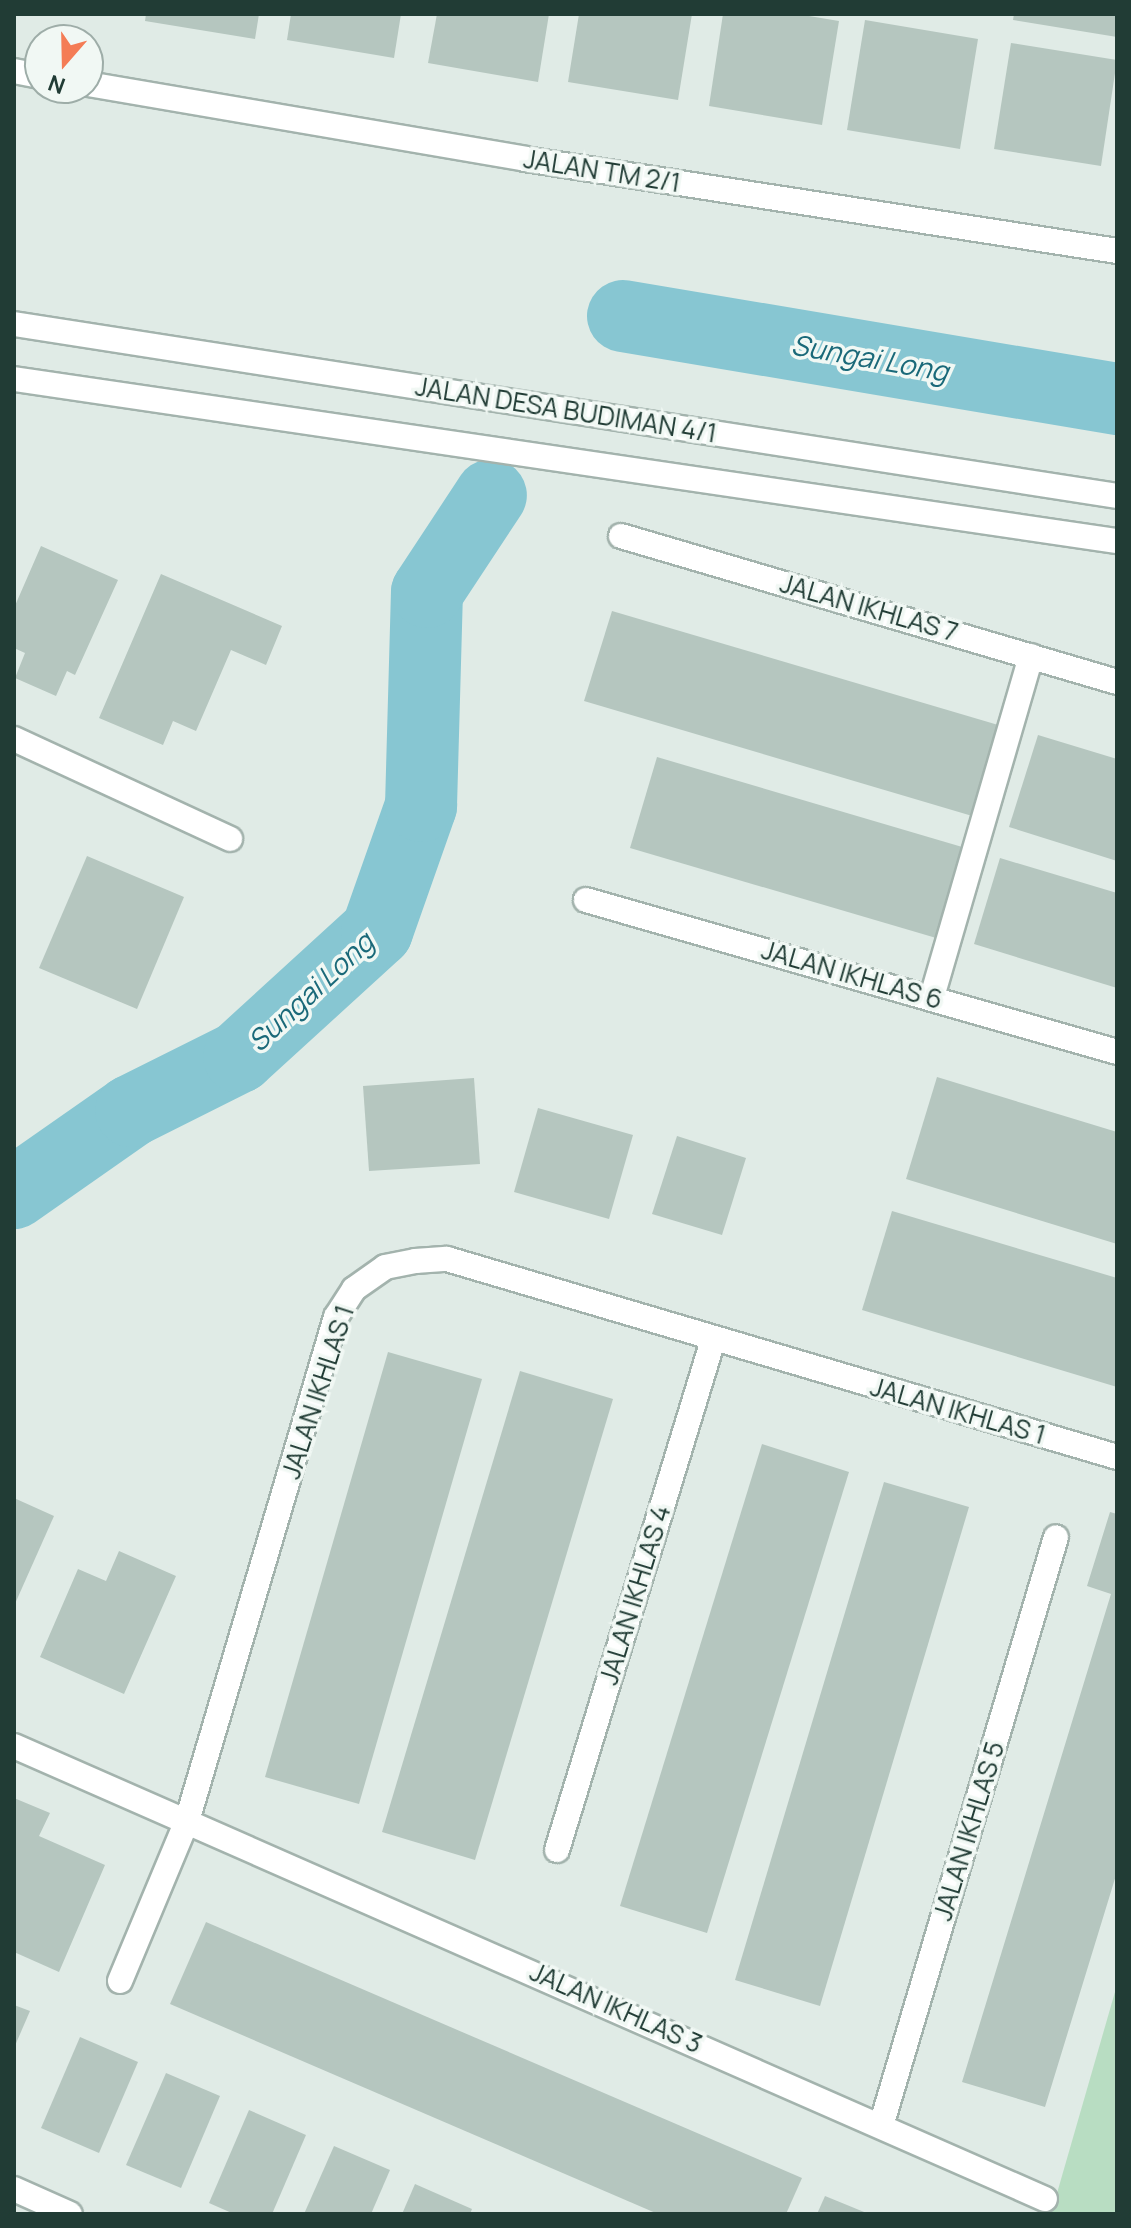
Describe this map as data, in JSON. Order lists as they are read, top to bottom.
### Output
{
  "streets": {
    "street": [
      "JALAN TM 2/1",
      "JALAN DESA BUDIMAN 4/1",
      "JALAN IKHLAS 7",
      "JALAN IKHLAS 6",
      "JALAN IKHLAS 1",
      "JALAN IKHLAS 4",
      "JALAN IKHLAS 5",
      "JALAN IKHLAS 3"
    ]
  },
  "crossings": [
    ["JALAN IKHLAS 1", "JALAN IKHLAS 4"],
    ["JALAN IKHLAS 1", "JALAN IKHLAS 3"],
    ["JALAN IKHLAS 5", "JALAN IKHLAS 3"]
  ],
  "water": ["Sungai Long"],
  "north": "bottom"
}
